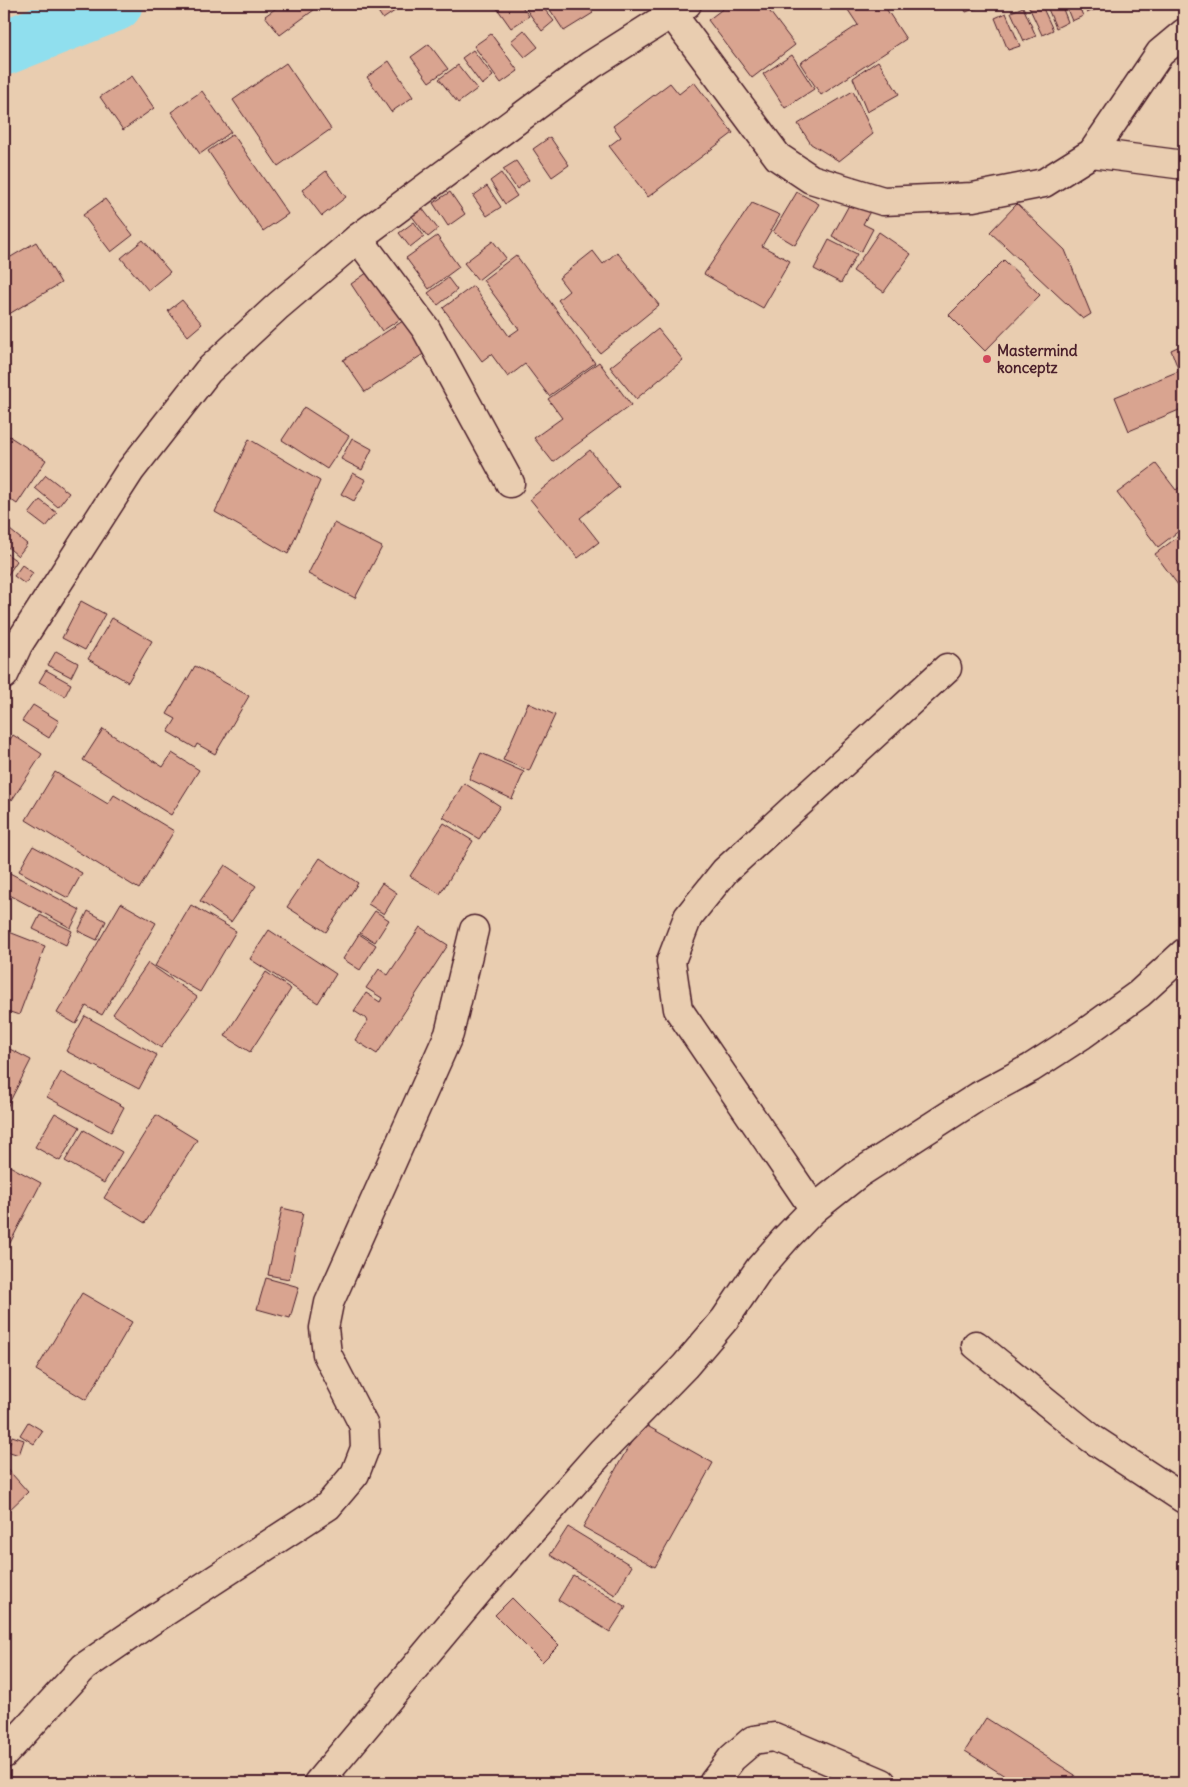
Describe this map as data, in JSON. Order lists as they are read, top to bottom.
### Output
{
  "places": ["Mastermind konceptz"]
}
